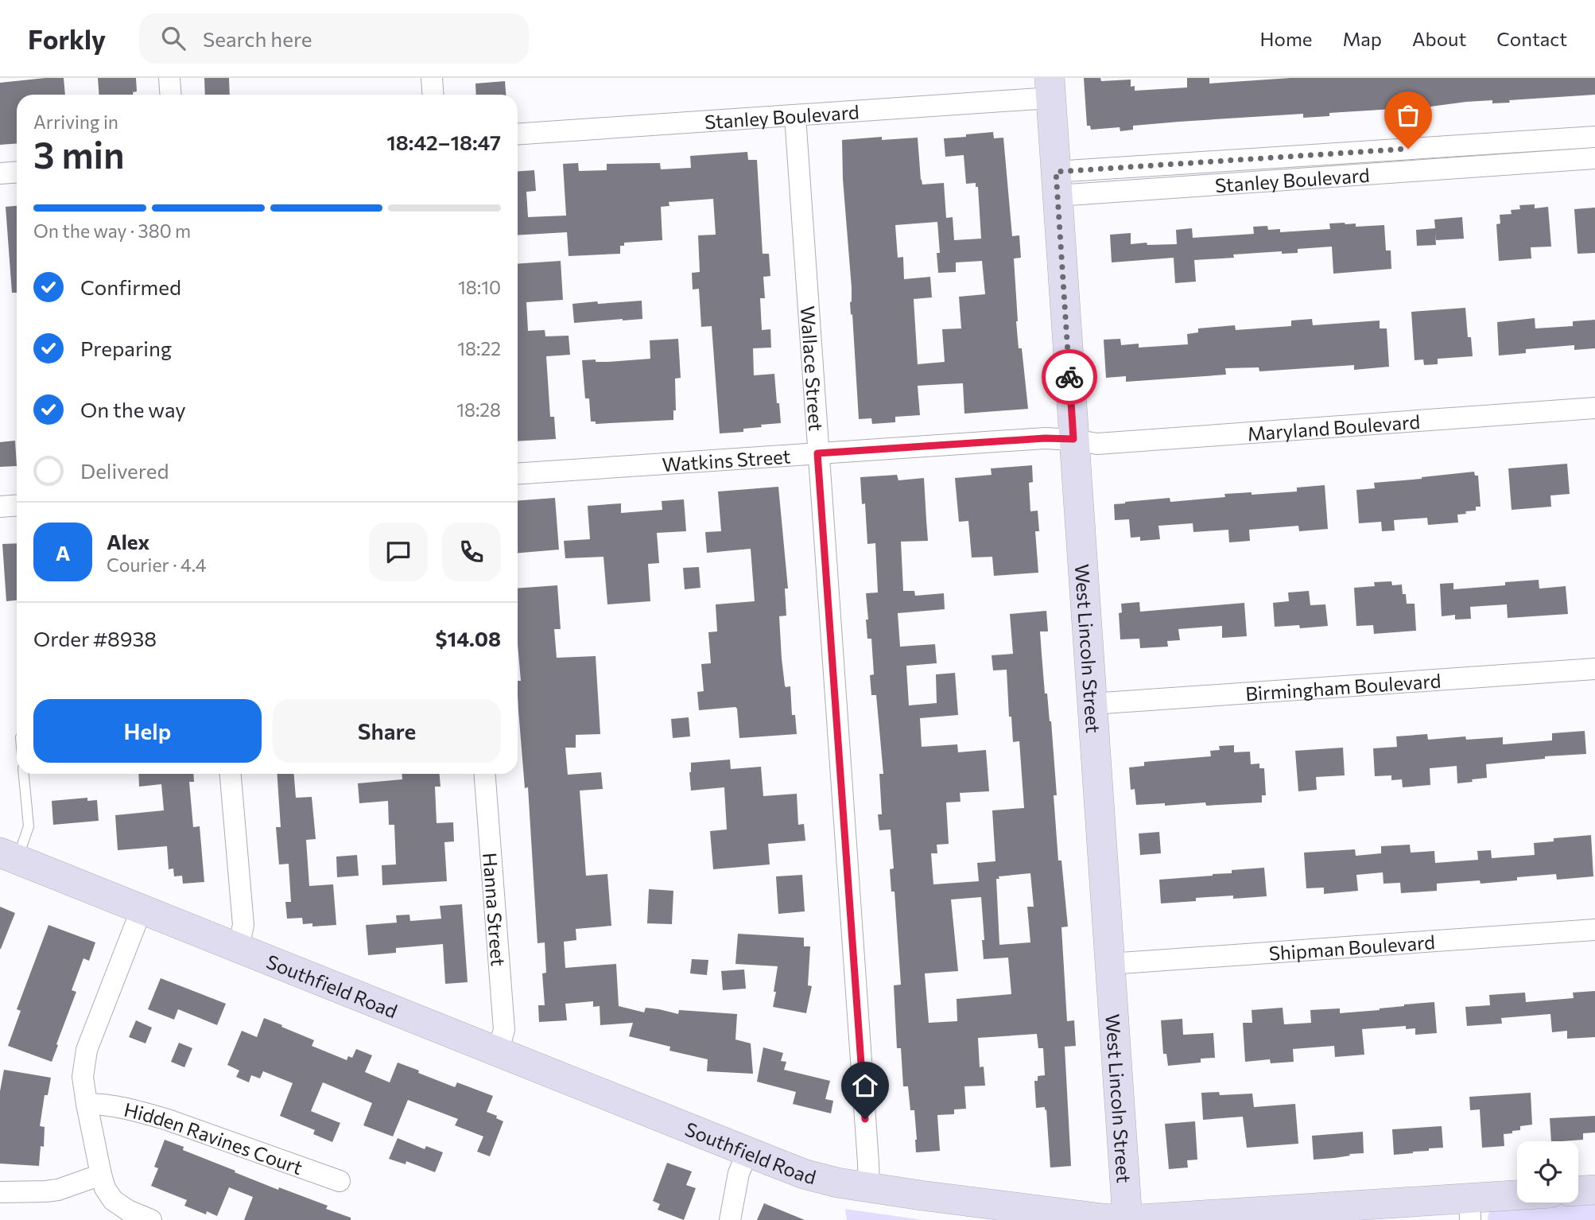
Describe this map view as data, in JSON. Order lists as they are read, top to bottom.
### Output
{
  "streets": {
    "main road": ["West Lincoln Street", "Southfield Road"],
    "street": [
      "Stanley Boulevard",
      "Wallace Street",
      "Maryland Boulevard",
      "Watkins Street",
      "Birmingham Boulevard",
      "Hanna Street",
      "Shipman Boulevard",
      "Hidden Ravines Court"
    ]
  },
  "crossings": [
    ["Stanley Boulevard", "Wallace Street"],
    ["Stanley Boulevard", "West Lincoln Street"],
    ["Wallace Street", "Watkins Street"],
    ["Wallace Street", "Southfield Road"],
    ["Maryland Boulevard", "Watkins Street"],
    ["Maryland Boulevard", "West Lincoln Street"],
    ["Watkins Street", "West Lincoln Street"],
    ["West Lincoln Street", "Birmingham Boulevard"],
    ["West Lincoln Street", "Shipman Boulevard"],
    ["West Lincoln Street", "Southfield Road"],
    ["Hanna Street", "Southfield Road"]
  ],
  "page": {
    "header": "Forkly",
    "search": "Search here",
    "nav": [
      "Home",
      "Map",
      "About",
      "Contact"
    ],
    "heading": ["3 min", "Arriving in", "18:42–18:47"],
    "panel": [
      "Alex",
      "Courier · 4.4",
      "Order #8938",
      "$14.08"
    ],
    "bar": "On the way · 380 m",
    "list": [
      ["Confirmed", "18:10"],
      ["Preparing", "18:22"],
      ["On the way", "18:28"],
      "Delivered"
    ],
    "round": "A",
    "buttons": ["Help", "Share"]
  }
}
